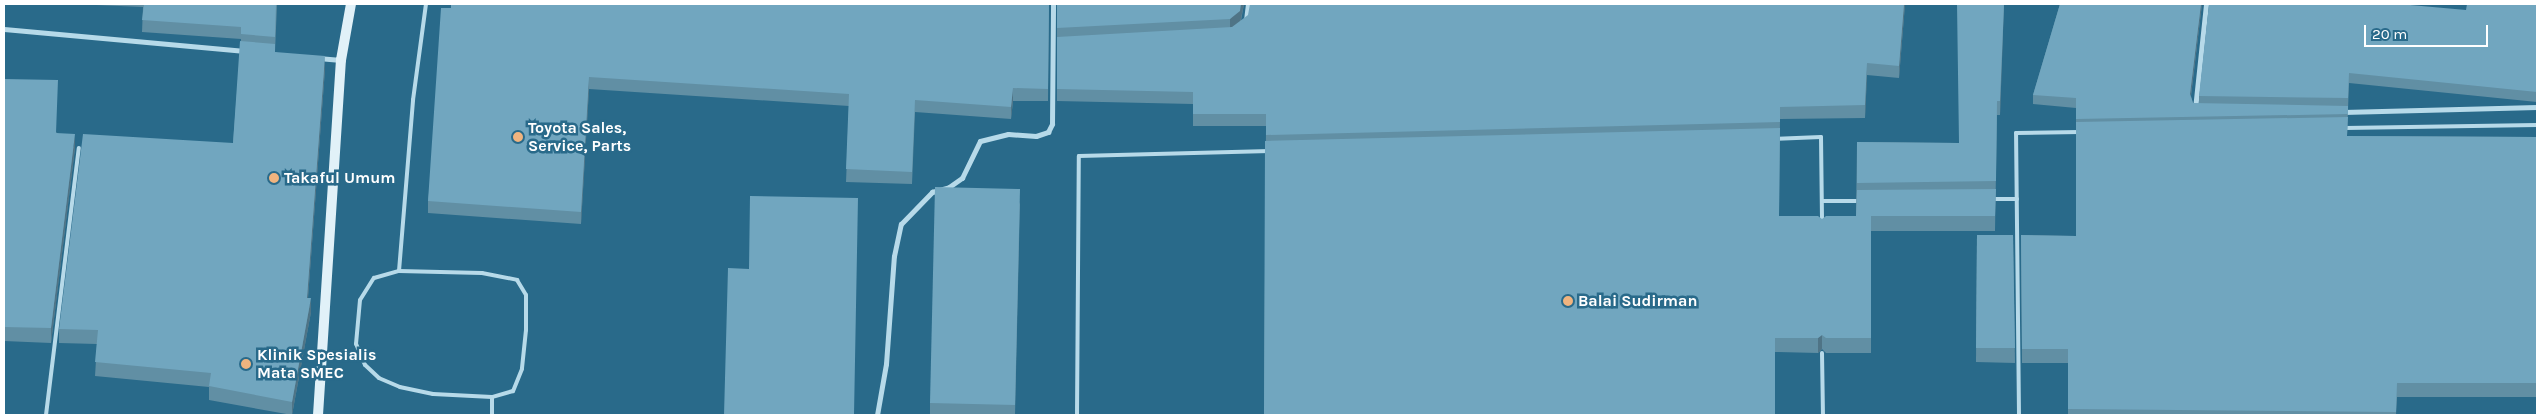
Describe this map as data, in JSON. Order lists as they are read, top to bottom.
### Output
{
  "places": [
    "Toyota Sales, Service, Parts",
    "Takaful Umum",
    "Balai Sudirman",
    "Klinik Spesialis Mata SMEC"
  ],
  "scale_bar": "20 m"
}
